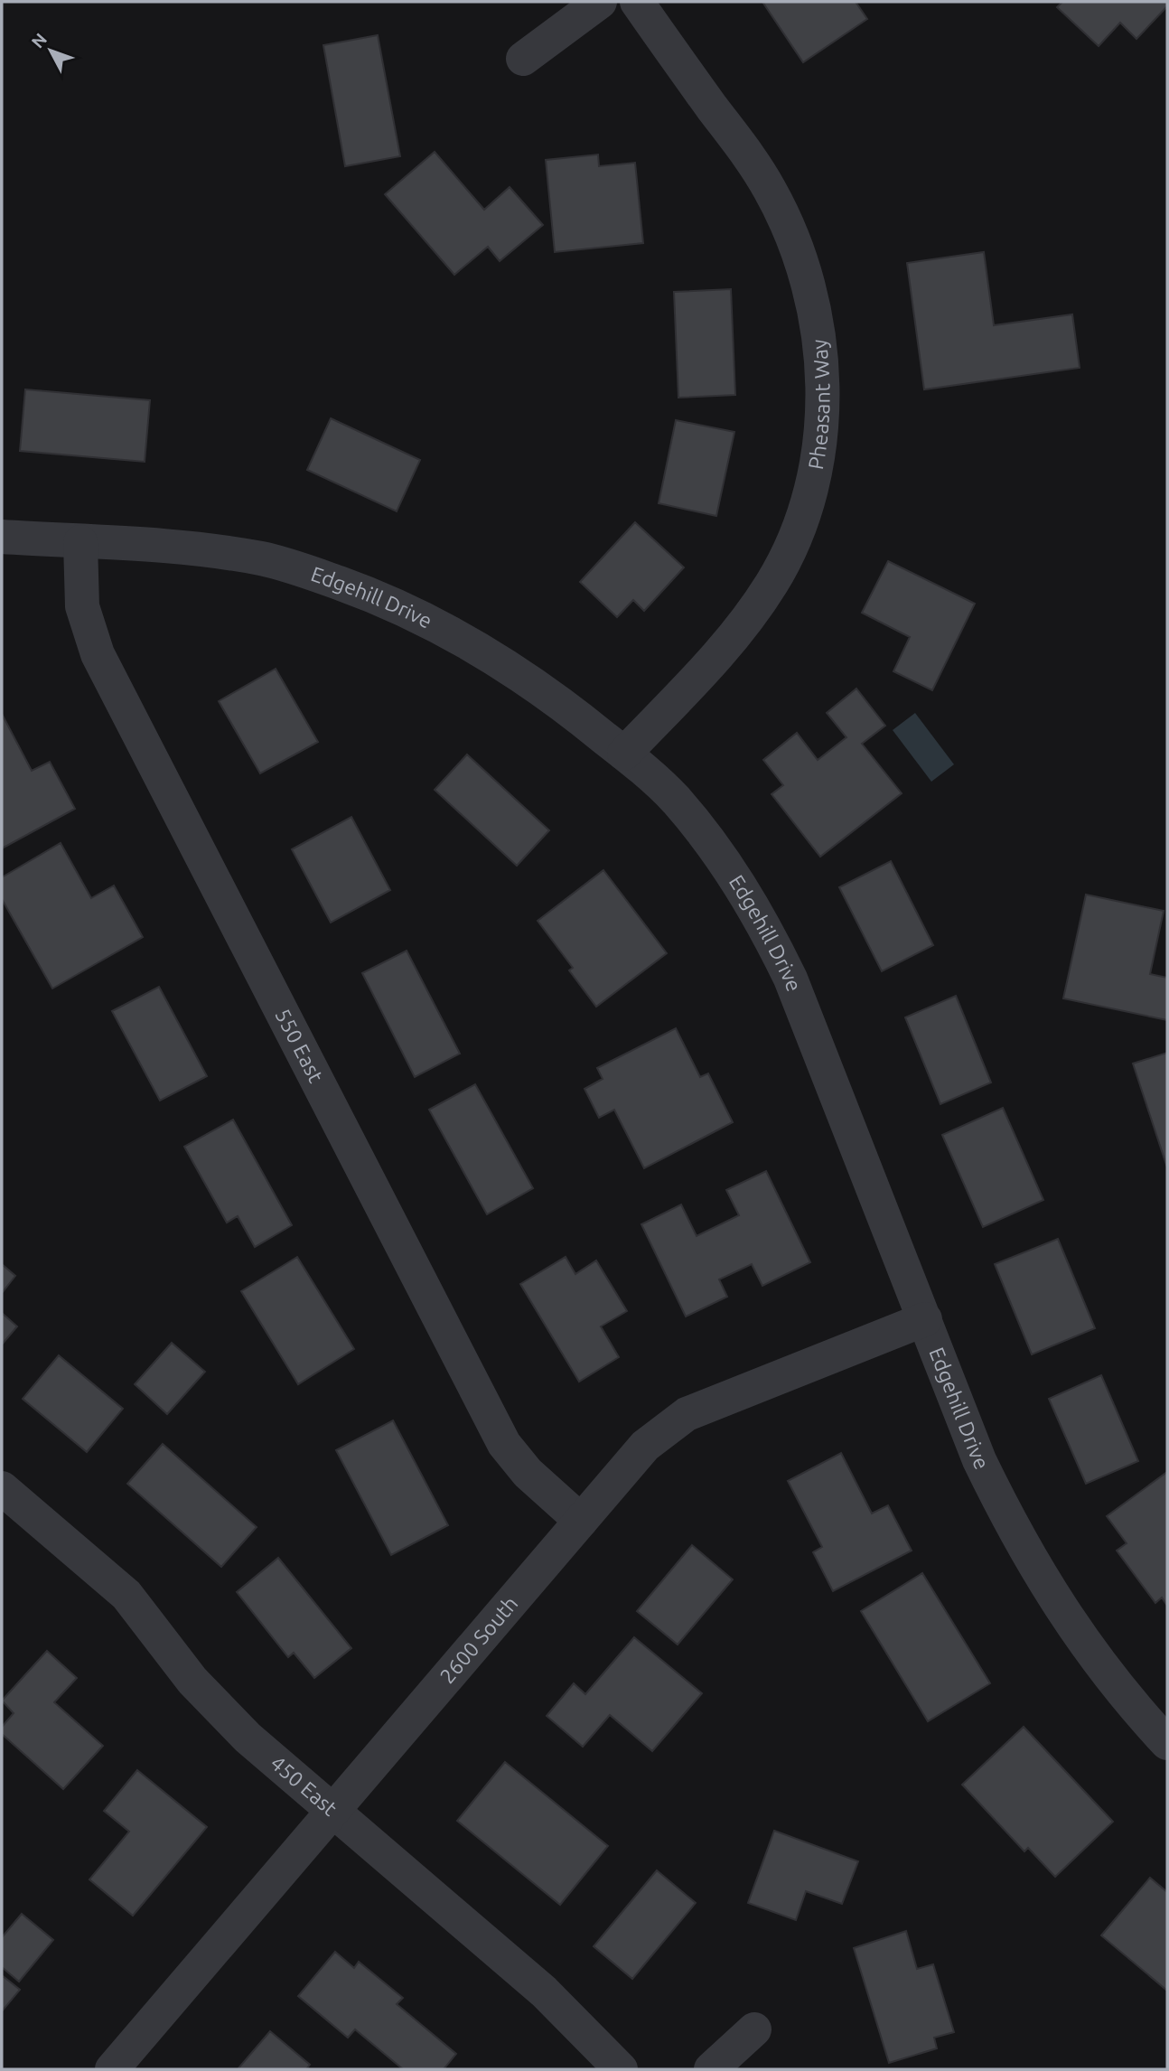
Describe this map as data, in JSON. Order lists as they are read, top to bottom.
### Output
{
  "streets": {
    "street": [
      "Pheasant Way",
      "Edgehill Drive",
      "550 East",
      "2600 South",
      "450 East"
    ]
  },
  "crossings": [
    ["Pheasant Way", "Edgehill Drive"],
    ["Edgehill Drive", "550 East"],
    ["Edgehill Drive", "2600 South"],
    ["550 East", "2600 South"],
    ["2600 South", "450 East"]
  ],
  "north": "top left"
}
